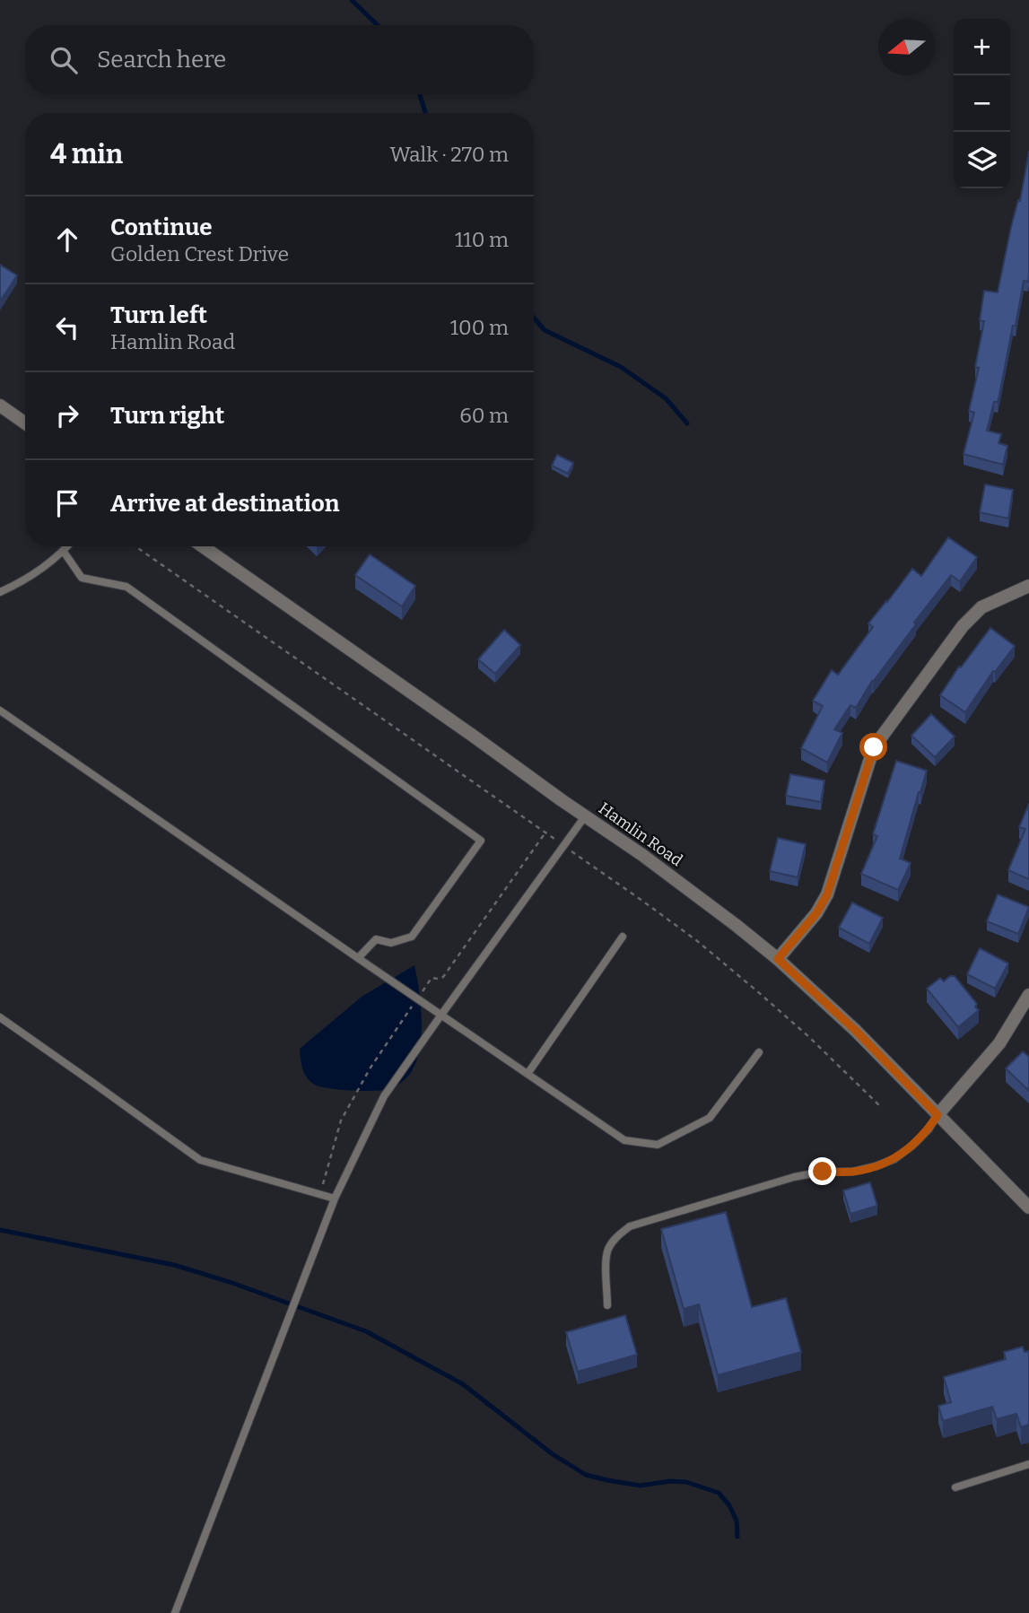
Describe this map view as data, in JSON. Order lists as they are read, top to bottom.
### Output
{
  "streets": {
    "street": ["Hamlin Road"]
  },
  "north": "left",
  "page": {
    "map_buttons": ["+", "−"],
    "search": "Search here",
    "heading": ["4 min", "Walk · 270 m"],
    "list": [
      ["Continue", "Golden Crest Drive", "110 m"],
      ["Turn left", "Hamlin Road", "100 m"],
      ["Turn right", "60 m"],
      "Arrive at destination"
    ]
  }
}
